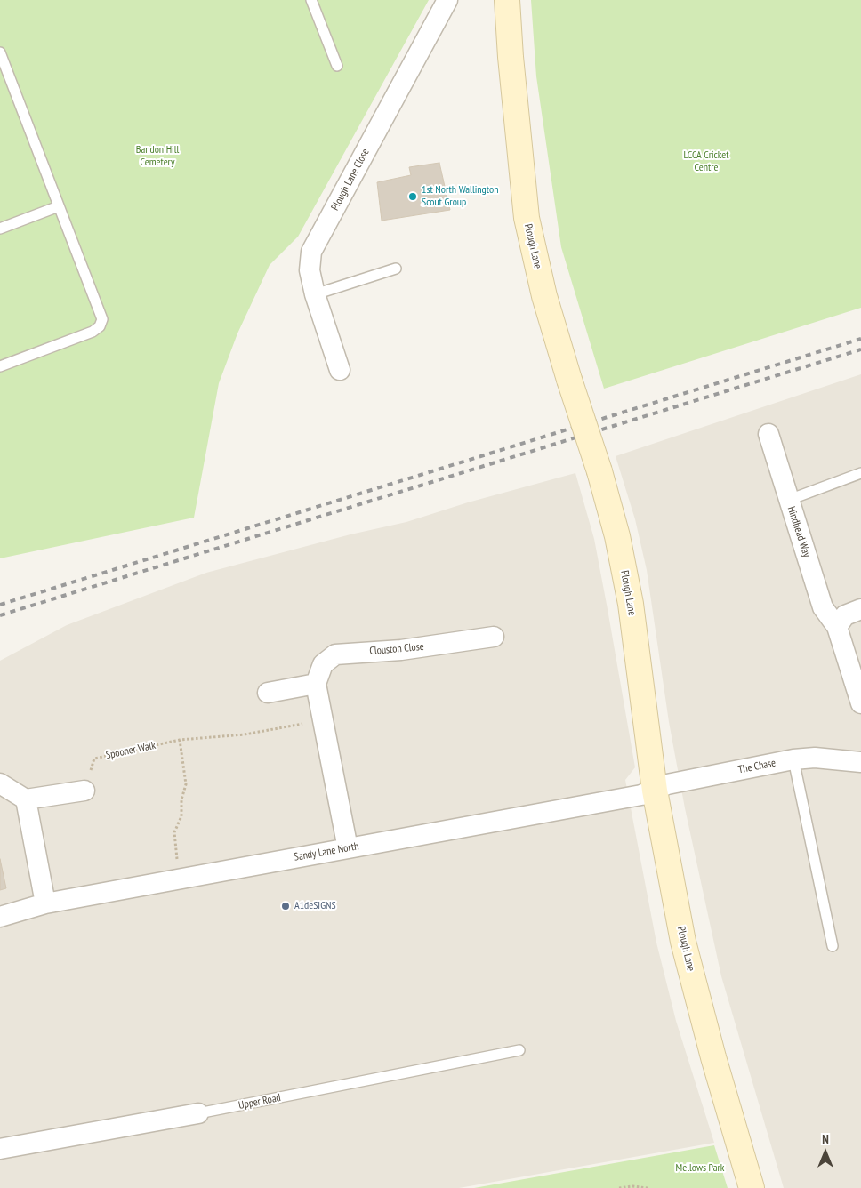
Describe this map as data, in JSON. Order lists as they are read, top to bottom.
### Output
{
  "streets": {
    "main road": ["Plough Lane"],
    "street": [
      "Plough Lane Close",
      "Hindhead Way",
      "Clouston Close",
      "The Chase",
      "Sandy Lane North",
      "Upper Road"
    ],
    "path": ["Spooner Walk"]
  },
  "crossings": [
    ["Plough Lane", "The Chase"],
    ["Plough Lane", "Sandy Lane North"],
    ["The Chase", "Sandy Lane North"]
  ],
  "parks": ["Bandon Hill Cemetery", "LCCA Cricket Centre", "Mellows Park"],
  "places": ["1st North Wallington Scout Group", "A1deSIGNS"],
  "north": "top"
}
